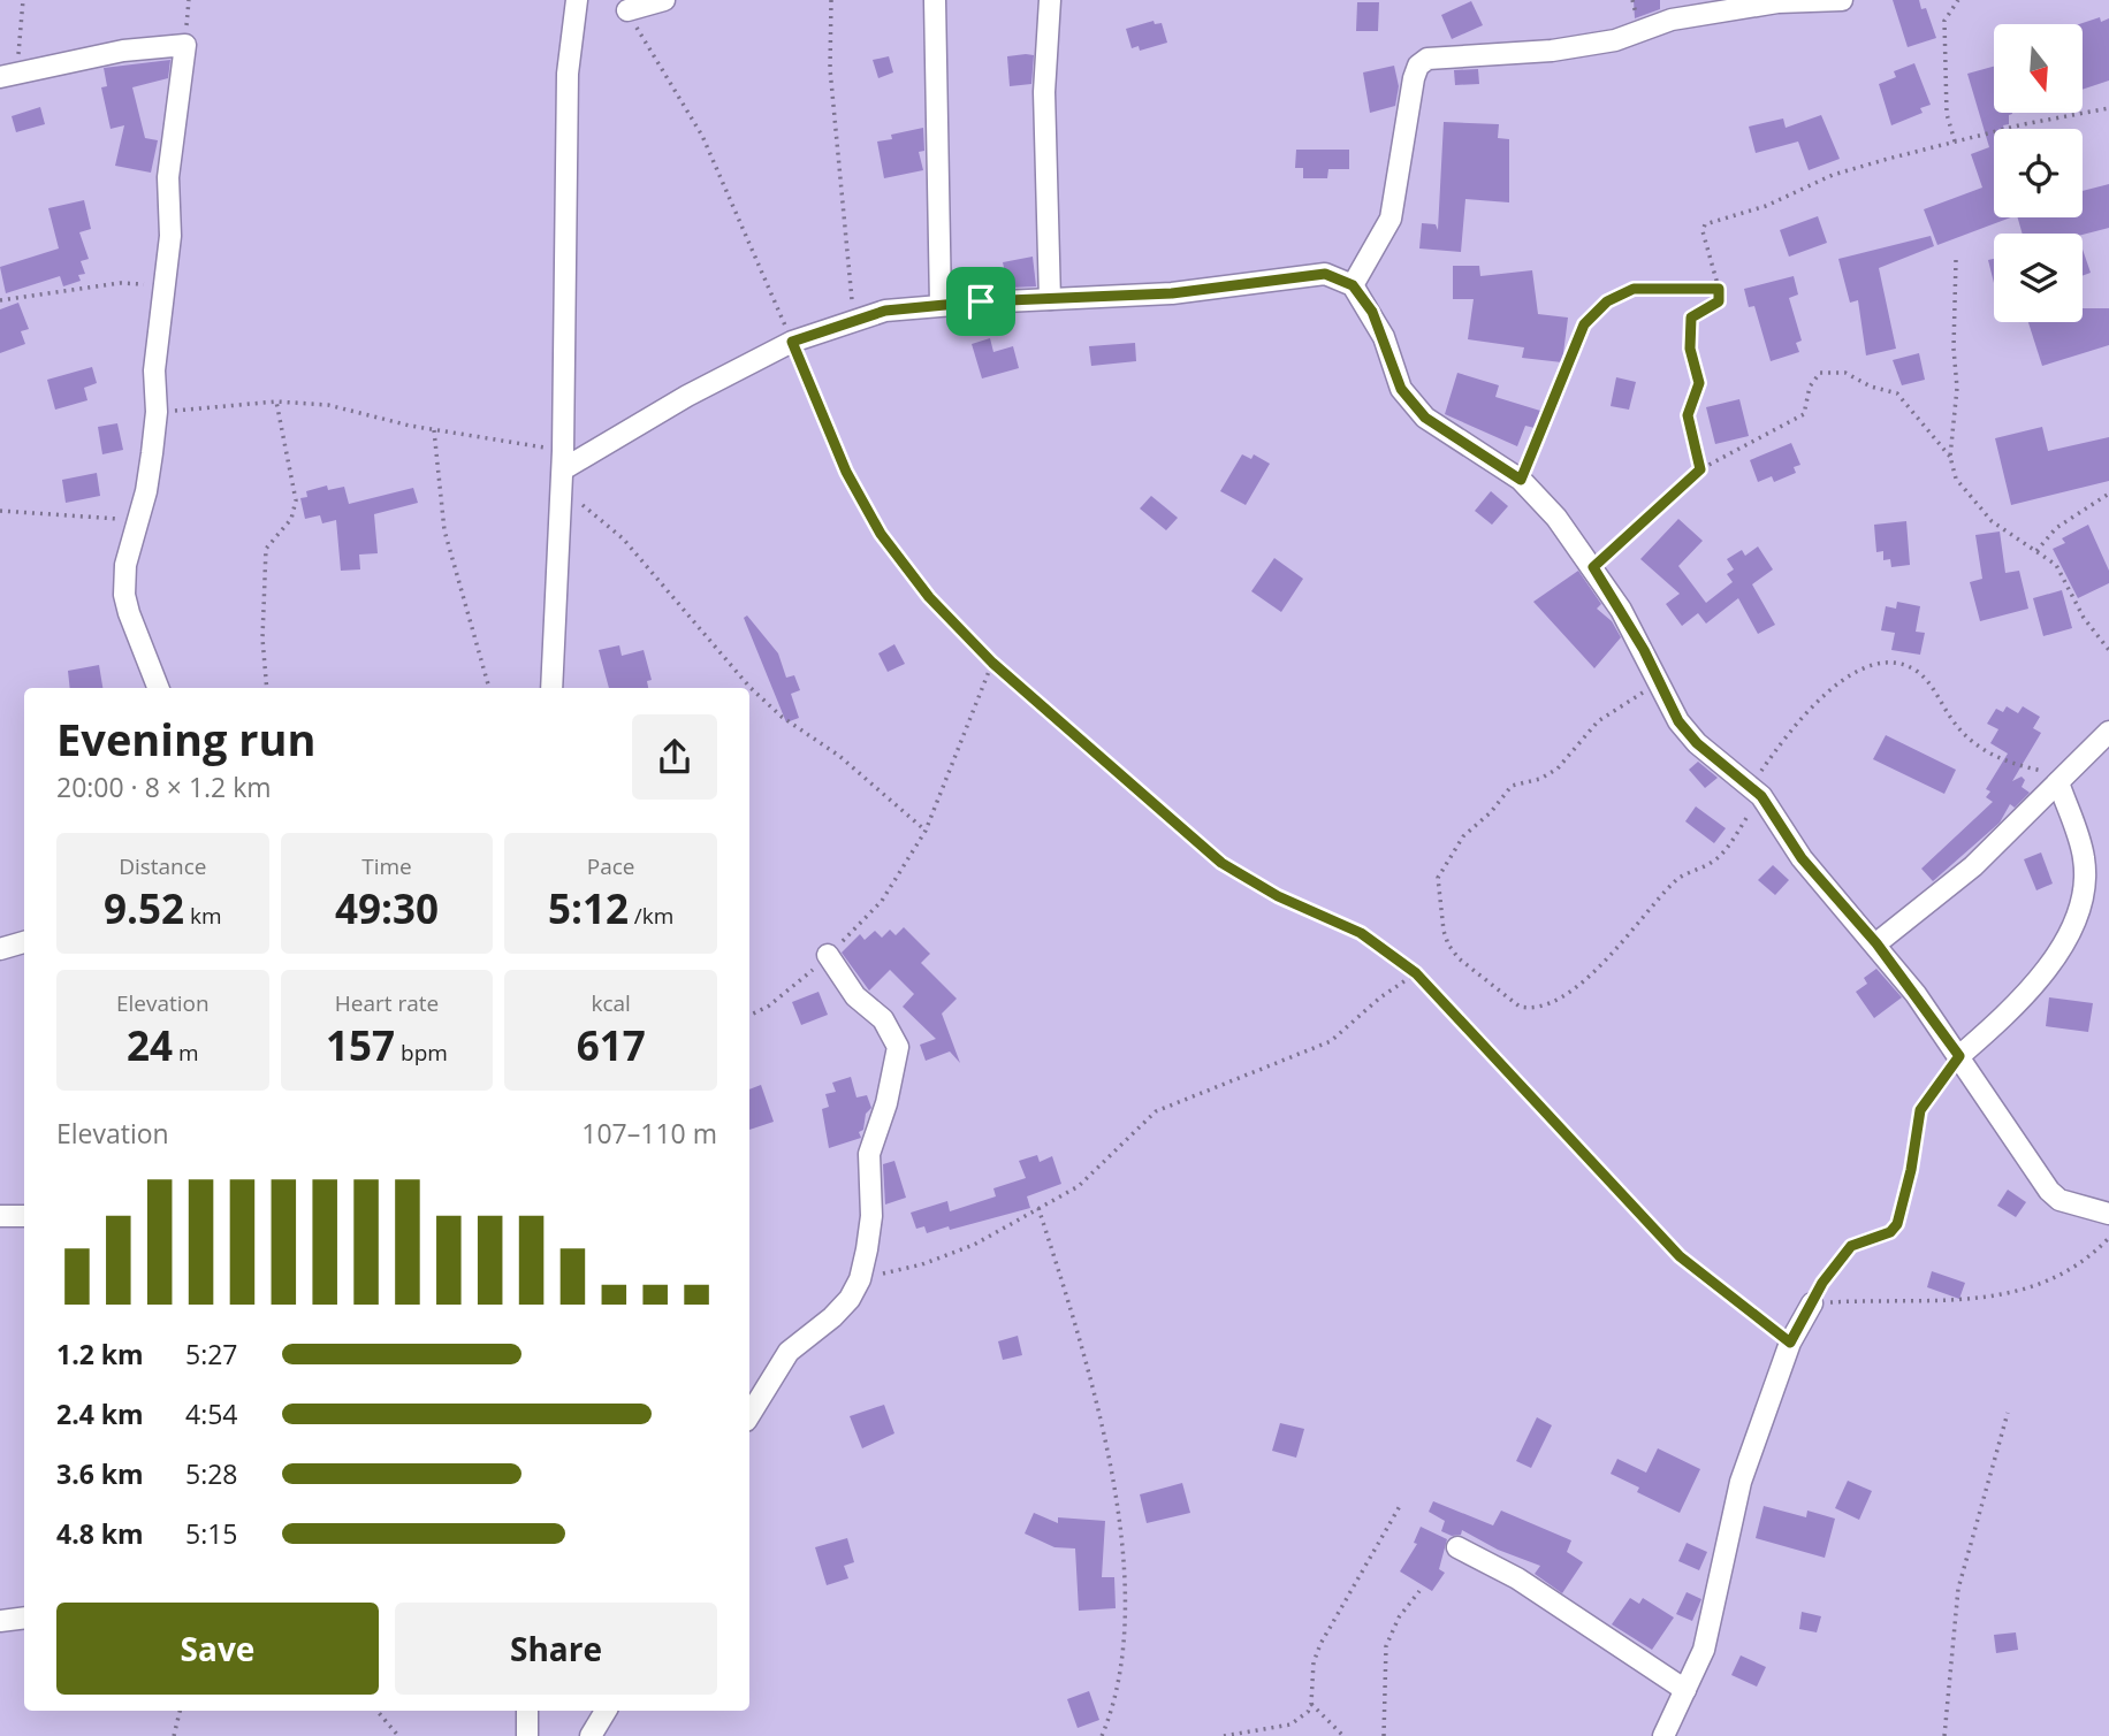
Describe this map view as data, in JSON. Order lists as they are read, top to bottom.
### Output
{
  "north": "bottom",
  "page": {
    "heading": ["Evening run", "20:00 · 8 × 1.2 km"],
    "stats": [
      ["Distance", "9.52 km"],
      ["Time", "49:30"],
      ["Pace", "5:12 /km"],
      ["Elevation", "24 m"],
      ["Heart rate", "157 bpm"],
      ["kcal", "617"]
    ],
    "chart": ["Elevation", "107–110 m"],
    "list": [
      {
        "name": "1.2 km",
        "note": "5:27"
      },
      {
        "name": "2.4 km",
        "note": "4:54"
      },
      {
        "name": "3.6 km",
        "note": "5:28"
      },
      {
        "name": "4.8 km",
        "note": "5:15"
      }
    ],
    "buttons": ["Save", "Share"]
  }
}
